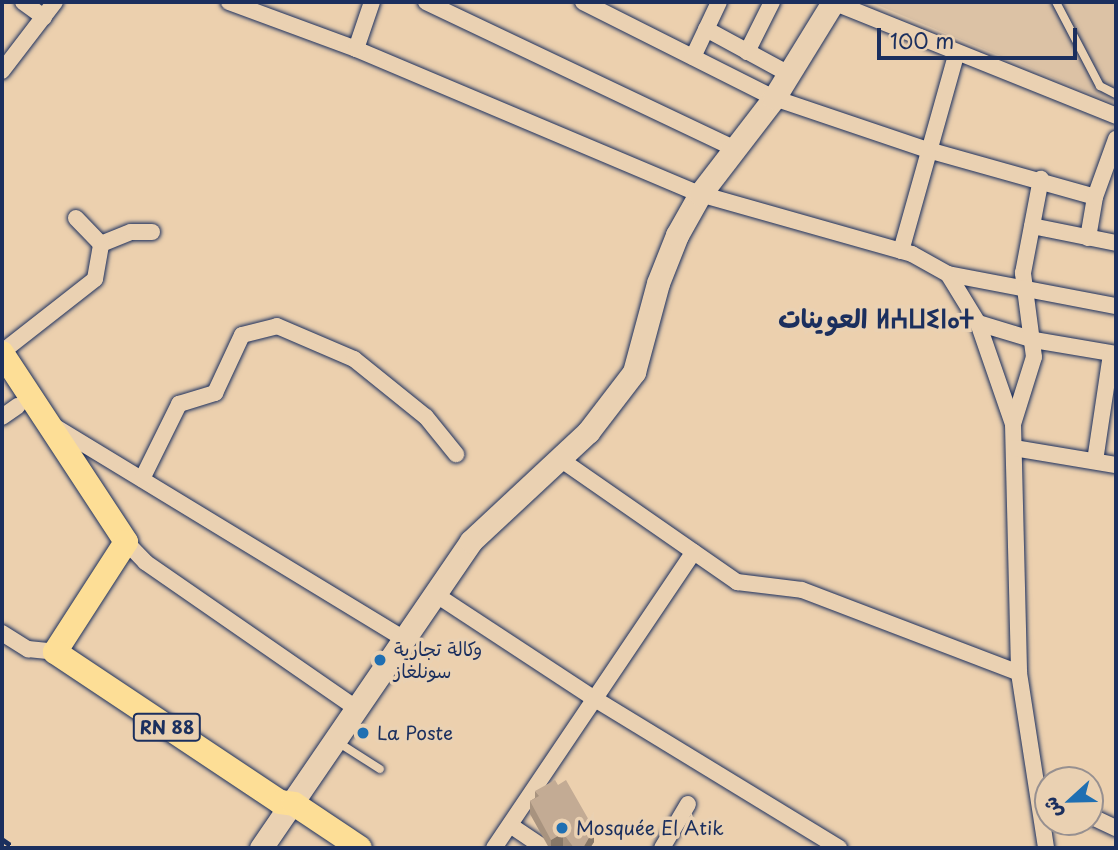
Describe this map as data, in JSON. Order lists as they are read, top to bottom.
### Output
{
  "streets": {
    "main road": ["RN 88"]
  },
  "districts": ["العوينات ⵍⵄⵡⵉⵏⴰⵜ"],
  "places": ["وكالة تجارية سونلغاز", "La Poste", "Mosquée El Atik"],
  "scale_bar": "100 m",
  "north": "left"
}
